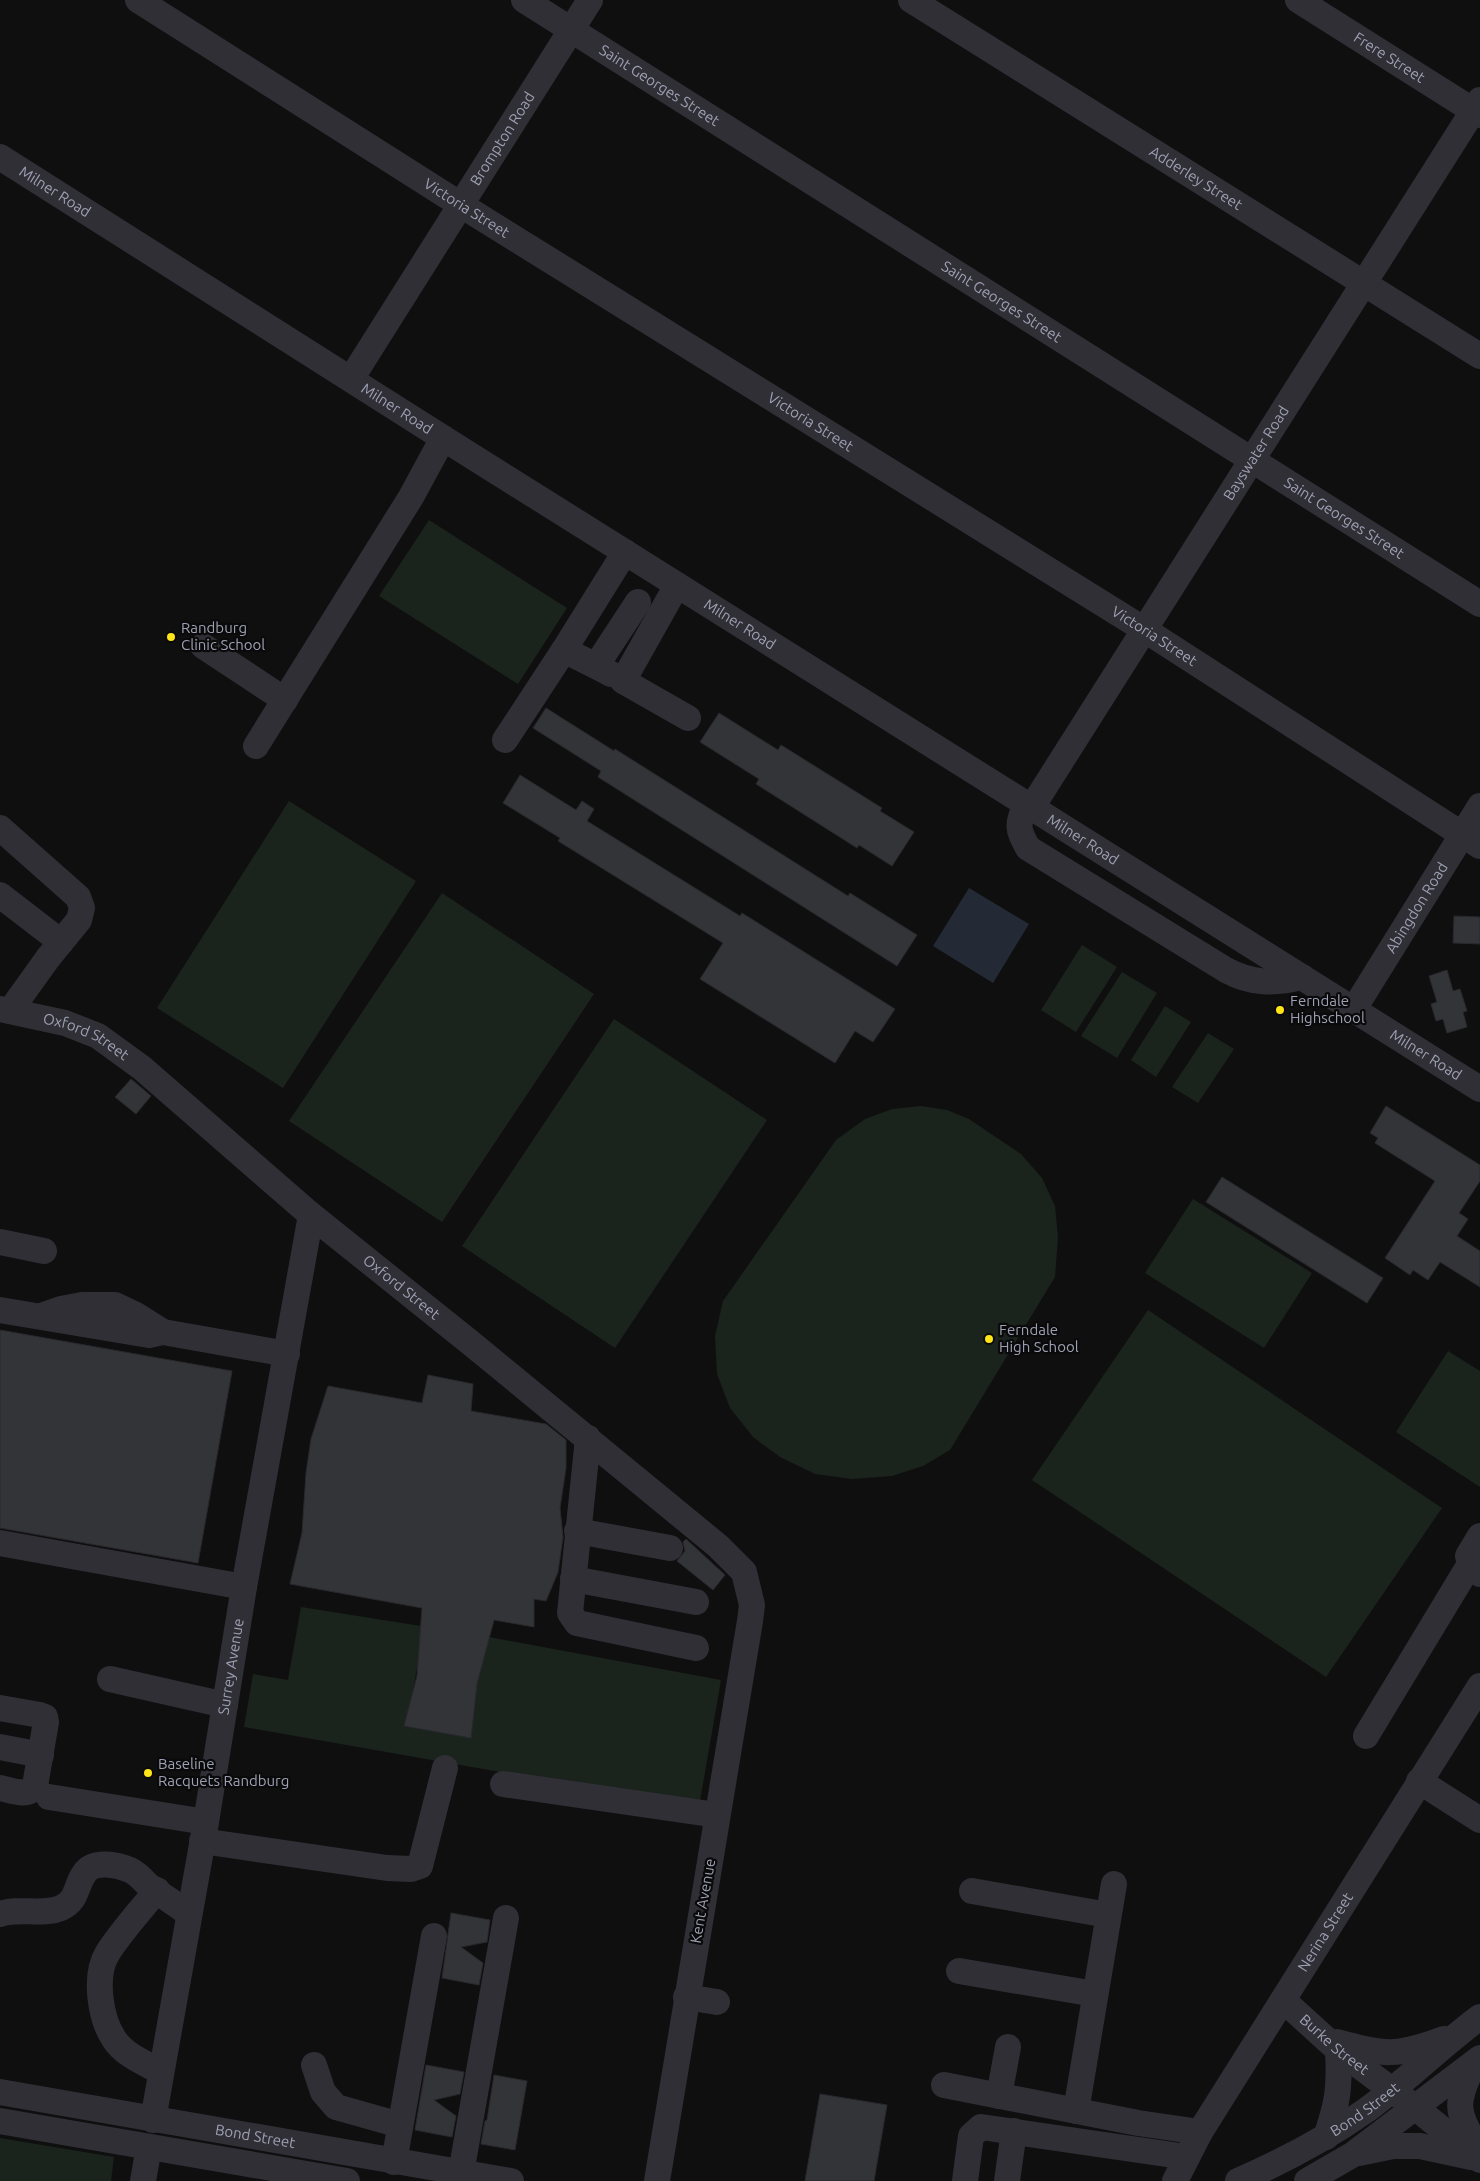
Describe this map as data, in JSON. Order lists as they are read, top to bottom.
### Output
{
  "streets": {
    "street": [
      "Frere Street",
      "Saint Georges Street",
      "Brompton Road",
      "Adderley Street",
      "Milner Road",
      "Victoria Street",
      "Bayswater Road",
      "Abingdon Road",
      "Oxford Street",
      "Surrey Avenue",
      "Kent Avenue",
      "Nerina Street",
      "Burke Street",
      "Bond Street"
    ]
  },
  "crossings": [
    ["Frere Street", "Bayswater Road"],
    ["Saint Georges Street", "Brompton Road"],
    ["Saint Georges Street", "Bayswater Road"],
    ["Brompton Road", "Milner Road"],
    ["Brompton Road", "Victoria Street"],
    ["Adderley Street", "Bayswater Road"],
    ["Milner Road", "Bayswater Road"],
    ["Milner Road", "Abingdon Road"],
    ["Victoria Street", "Bayswater Road"],
    ["Victoria Street", "Abingdon Road"],
    ["Oxford Street", "Surrey Avenue"],
    ["Oxford Street", "Kent Avenue"],
    ["Surrey Avenue", "Bond Street"],
    ["Nerina Street", "Burke Street"],
    ["Burke Street", "Bond Street"]
  ],
  "places": [
    "Randburg Clinic School",
    "Ferndale Highschool",
    "Ferndale High School",
    "Baseline Racquets Randburg"
  ]
}
